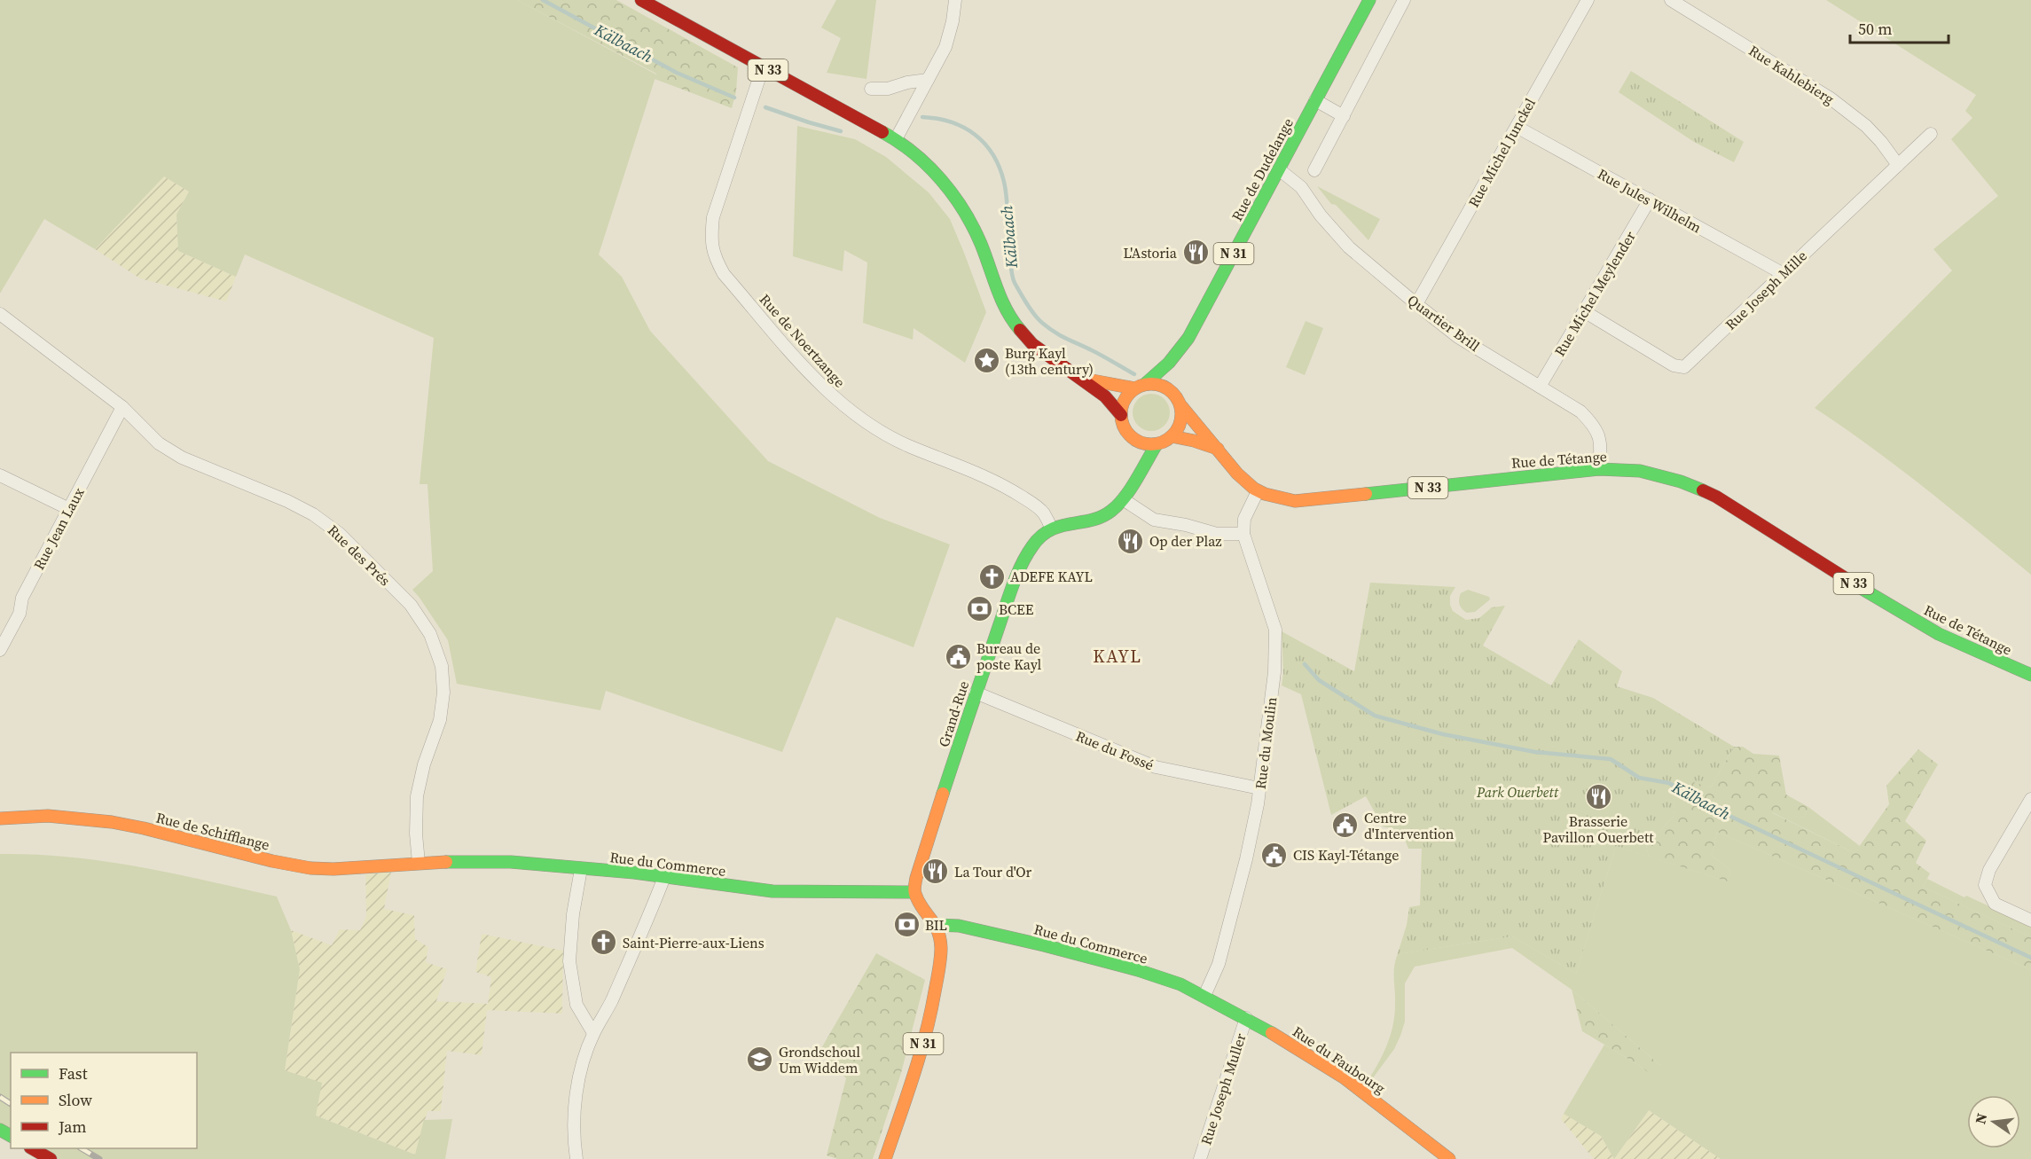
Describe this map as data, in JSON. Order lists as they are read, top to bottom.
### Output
{
  "streets": {
    "main road": [
      "N 33",
      "Rue de Dudelange",
      "N 31",
      "Rue de Tétange",
      "Grand-Rue",
      "Rue de Schifflange",
      "Rue du Commerce",
      "Rue du Faubourg"
    ],
    "street": [
      "Rue Kahlebierg",
      "Rue Michel Junckel",
      "Rue Jules Wilhelm",
      "Rue Joseph Mille",
      "Rue Michel Meylender",
      "Quartier Brill",
      "Rue de Noertzange",
      "Rue Jean Laux",
      "Rue des Prés",
      "Rue du Moulin",
      "Rue du Fossé",
      "Rue Joseph Muller"
    ]
  },
  "crossings": [
    ["N 33", "Rue de Dudelange"],
    ["N 33", "Rue de Noertzange"],
    ["N 33", "Rue de Tétange"],
    ["Rue Kahlebierg", "Rue Joseph Mille"],
    ["Rue Michel Junckel", "Rue Jules Wilhelm"],
    ["Rue Michel Junckel", "Quartier Brill"],
    ["Rue de Dudelange", "Quartier Brill"],
    ["Rue Jules Wilhelm", "Rue Joseph Mille"],
    ["Rue Jules Wilhelm", "Rue Michel Meylender"],
    ["N 31", "Rue du Commerce"],
    ["Rue Joseph Mille", "Rue Michel Meylender"],
    ["Rue Michel Meylender", "Quartier Brill"],
    ["Quartier Brill", "Rue de Tétange"],
    ["Rue de Noertzange", "Grand-Rue"],
    ["Rue Jean Laux", "Rue des Prés"],
    ["Rue des Prés", "Rue de Schifflange"],
    ["Rue des Prés", "Rue du Commerce"],
    ["Grand-Rue", "Rue du Fossé"],
    ["Grand-Rue", "Rue du Commerce"],
    ["Rue du Moulin", "Rue du Fossé"],
    ["Rue du Moulin", "Rue du Commerce"],
    ["Rue du Moulin", "Rue du Faubourg"],
    ["Rue de Schifflange", "Rue du Commerce"],
    ["Rue du Commerce", "Rue du Faubourg"],
    ["Rue du Faubourg", "Rue Joseph Muller"]
  ],
  "districts": ["KAYL"],
  "water": ["Kälbaach"],
  "parks": ["Park Ouerbett"],
  "places": {
    "restaurant": [
      "L'Astoria",
      "Op der Plaz",
      "Brasserie Pavillon Ouerbett",
      "La Tour d'Or"
    ],
    "place": ["Burg Kayl (13th century)"],
    "church": ["ADEFE KAYL", "Saint-Pierre-aux-Liens"],
    "bank": ["BCEE", "BIL"],
    "public building": ["Bureau de poste Kayl", "Centre d'Intervention", "CIS Kayl-Tétange"],
    "school or university": ["Grondschoul Um Widdem"]
  },
  "legend": ["Fast", "Slow", "Jam"],
  "scale_bar": "50 m",
  "north": "left"
}
